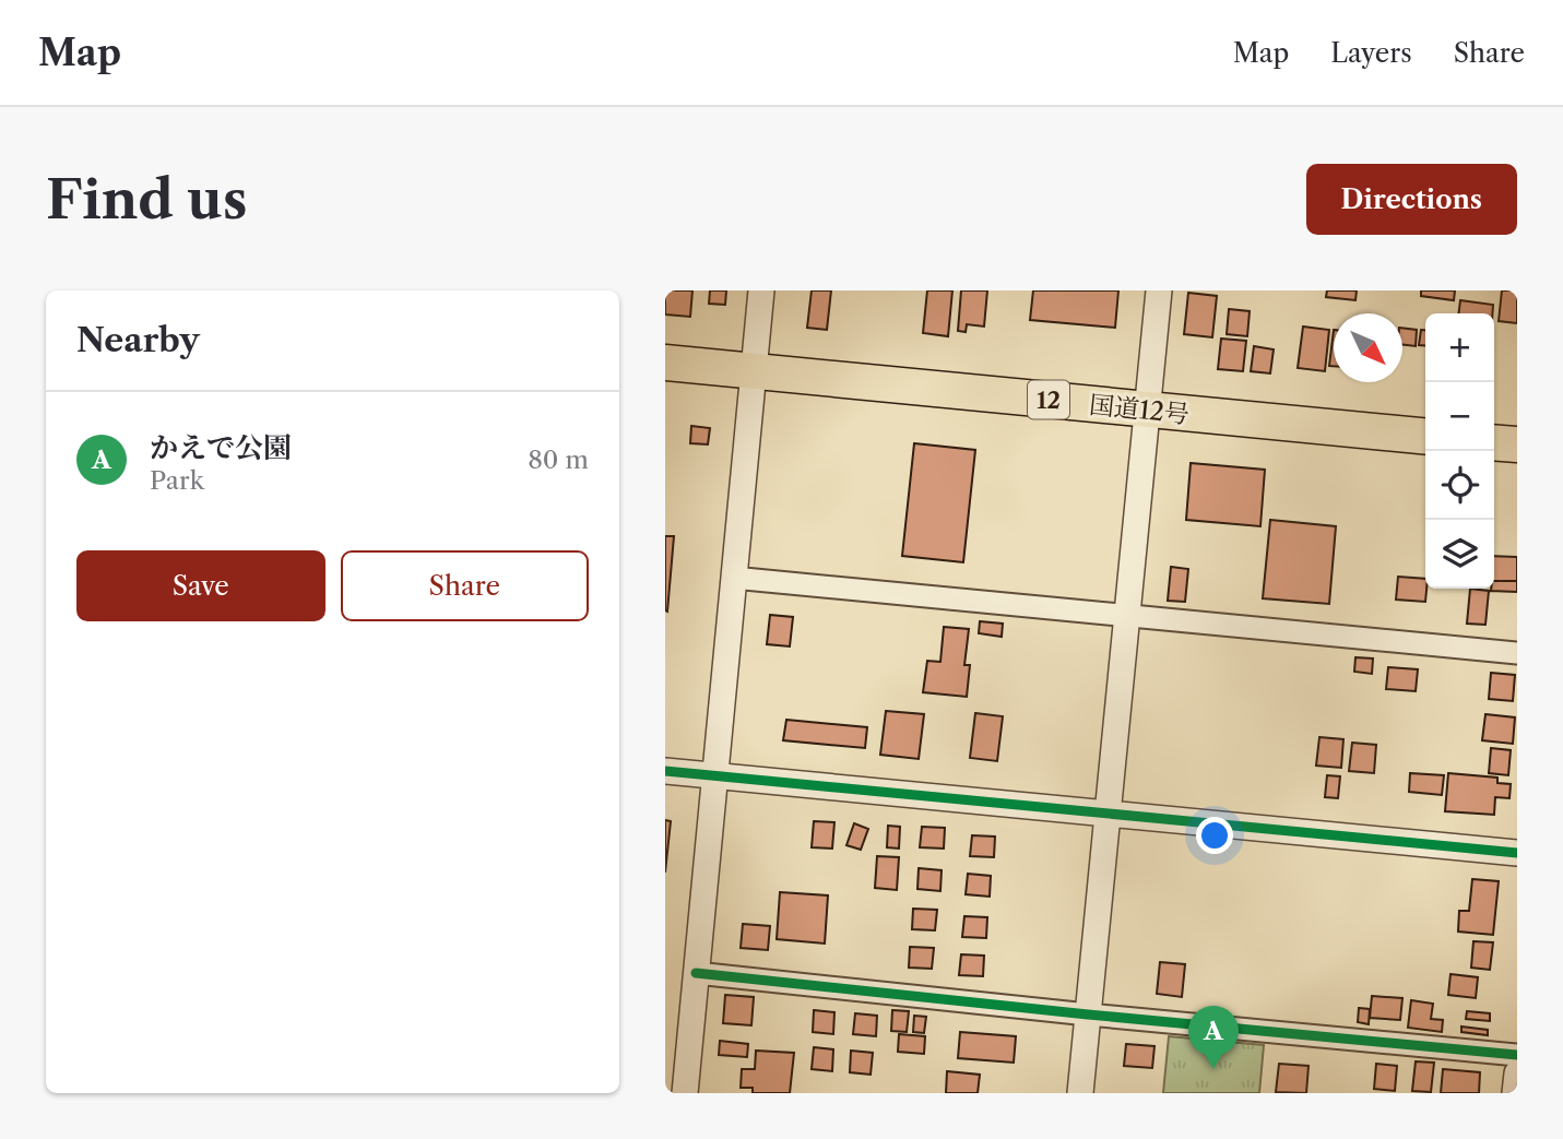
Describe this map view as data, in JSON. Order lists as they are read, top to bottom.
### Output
{
  "streets": {
    "highway": ["12", "国道12号"]
  },
  "north": "bottom right",
  "page": {
    "header": "Map",
    "nav": ["Map", "Layers", "Share"],
    "buttons": [
      "Directions",
      ["Save", "Share"]
    ],
    "title": "Find us",
    "heading": "Nearby",
    "map_buttons": ["+", "−"],
    "list": [
      {
        "mark": "A",
        "name": "かえで公園",
        "note": "Park",
        "value": "80 m"
      }
    ],
    "pins": "A"
  }
}
